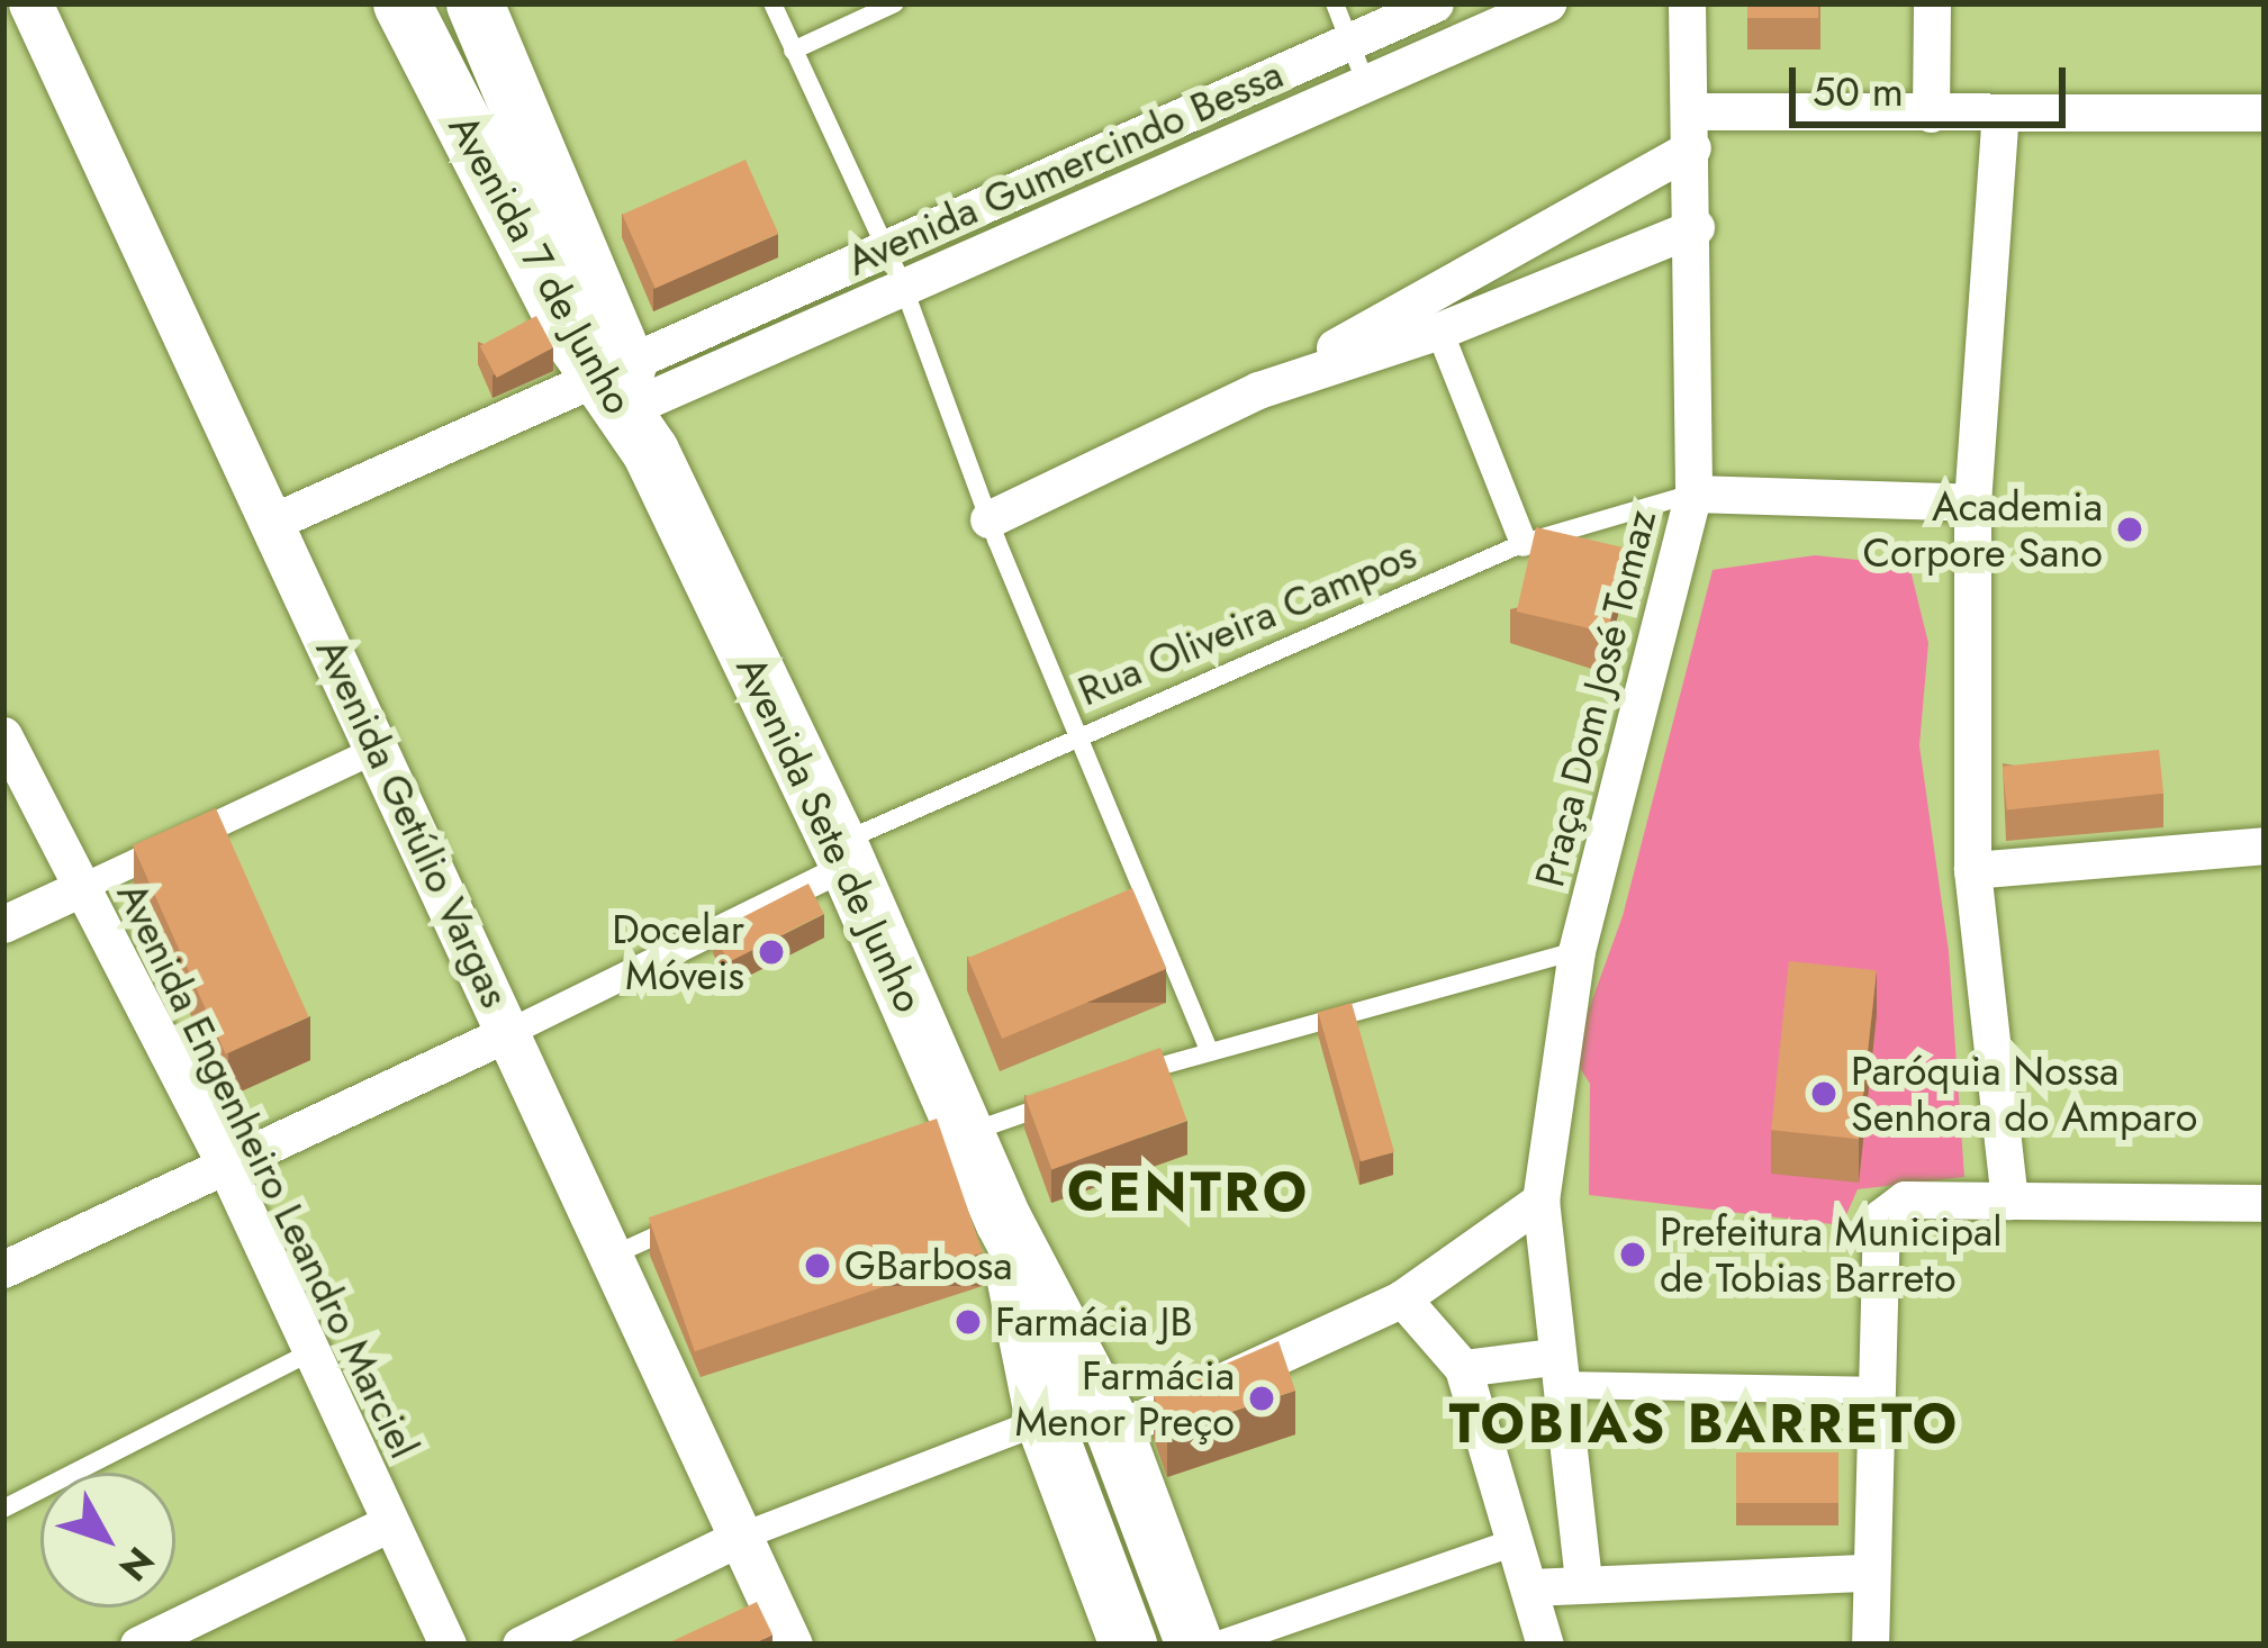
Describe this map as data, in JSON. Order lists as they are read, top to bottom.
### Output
{
  "streets": {
    "main road": ["Avenida 7 de Junho", "Avenida Sete de Junho"],
    "street": [
      "Avenida Gumercindo Bessa",
      "Praça Dom José Tomaz",
      "Avenida Getúlio Vargas",
      "Avenida Engenheiro Leandro Marciel"
    ],
    "lane": ["Rua Oliveira Campos"]
  },
  "crossings": [
    ["Avenida Gumercindo Bessa", "Avenida 7 de Junho"],
    ["Avenida Gumercindo Bessa", "Avenida Sete de Junho"],
    ["Avenida 7 de Junho", "Avenida Sete de Junho"],
    ["Rua Oliveira Campos", "Praça Dom José Tomaz"],
    ["Rua Oliveira Campos", "Avenida Sete de Junho"]
  ],
  "districts": ["CENTRO", "TOBIAS BARRETO"],
  "places": [
    "Academia Corpore Sano",
    "Docelar Móveis",
    "Paróquia Nossa Senhora do Amparo",
    "Prefeitura Municipal de Tobias Barreto",
    "GBarbosa",
    "Farmácia JB",
    "Farmácia Menor Preço"
  ],
  "scale_bar": "50 m",
  "north": "bottom right"
}
